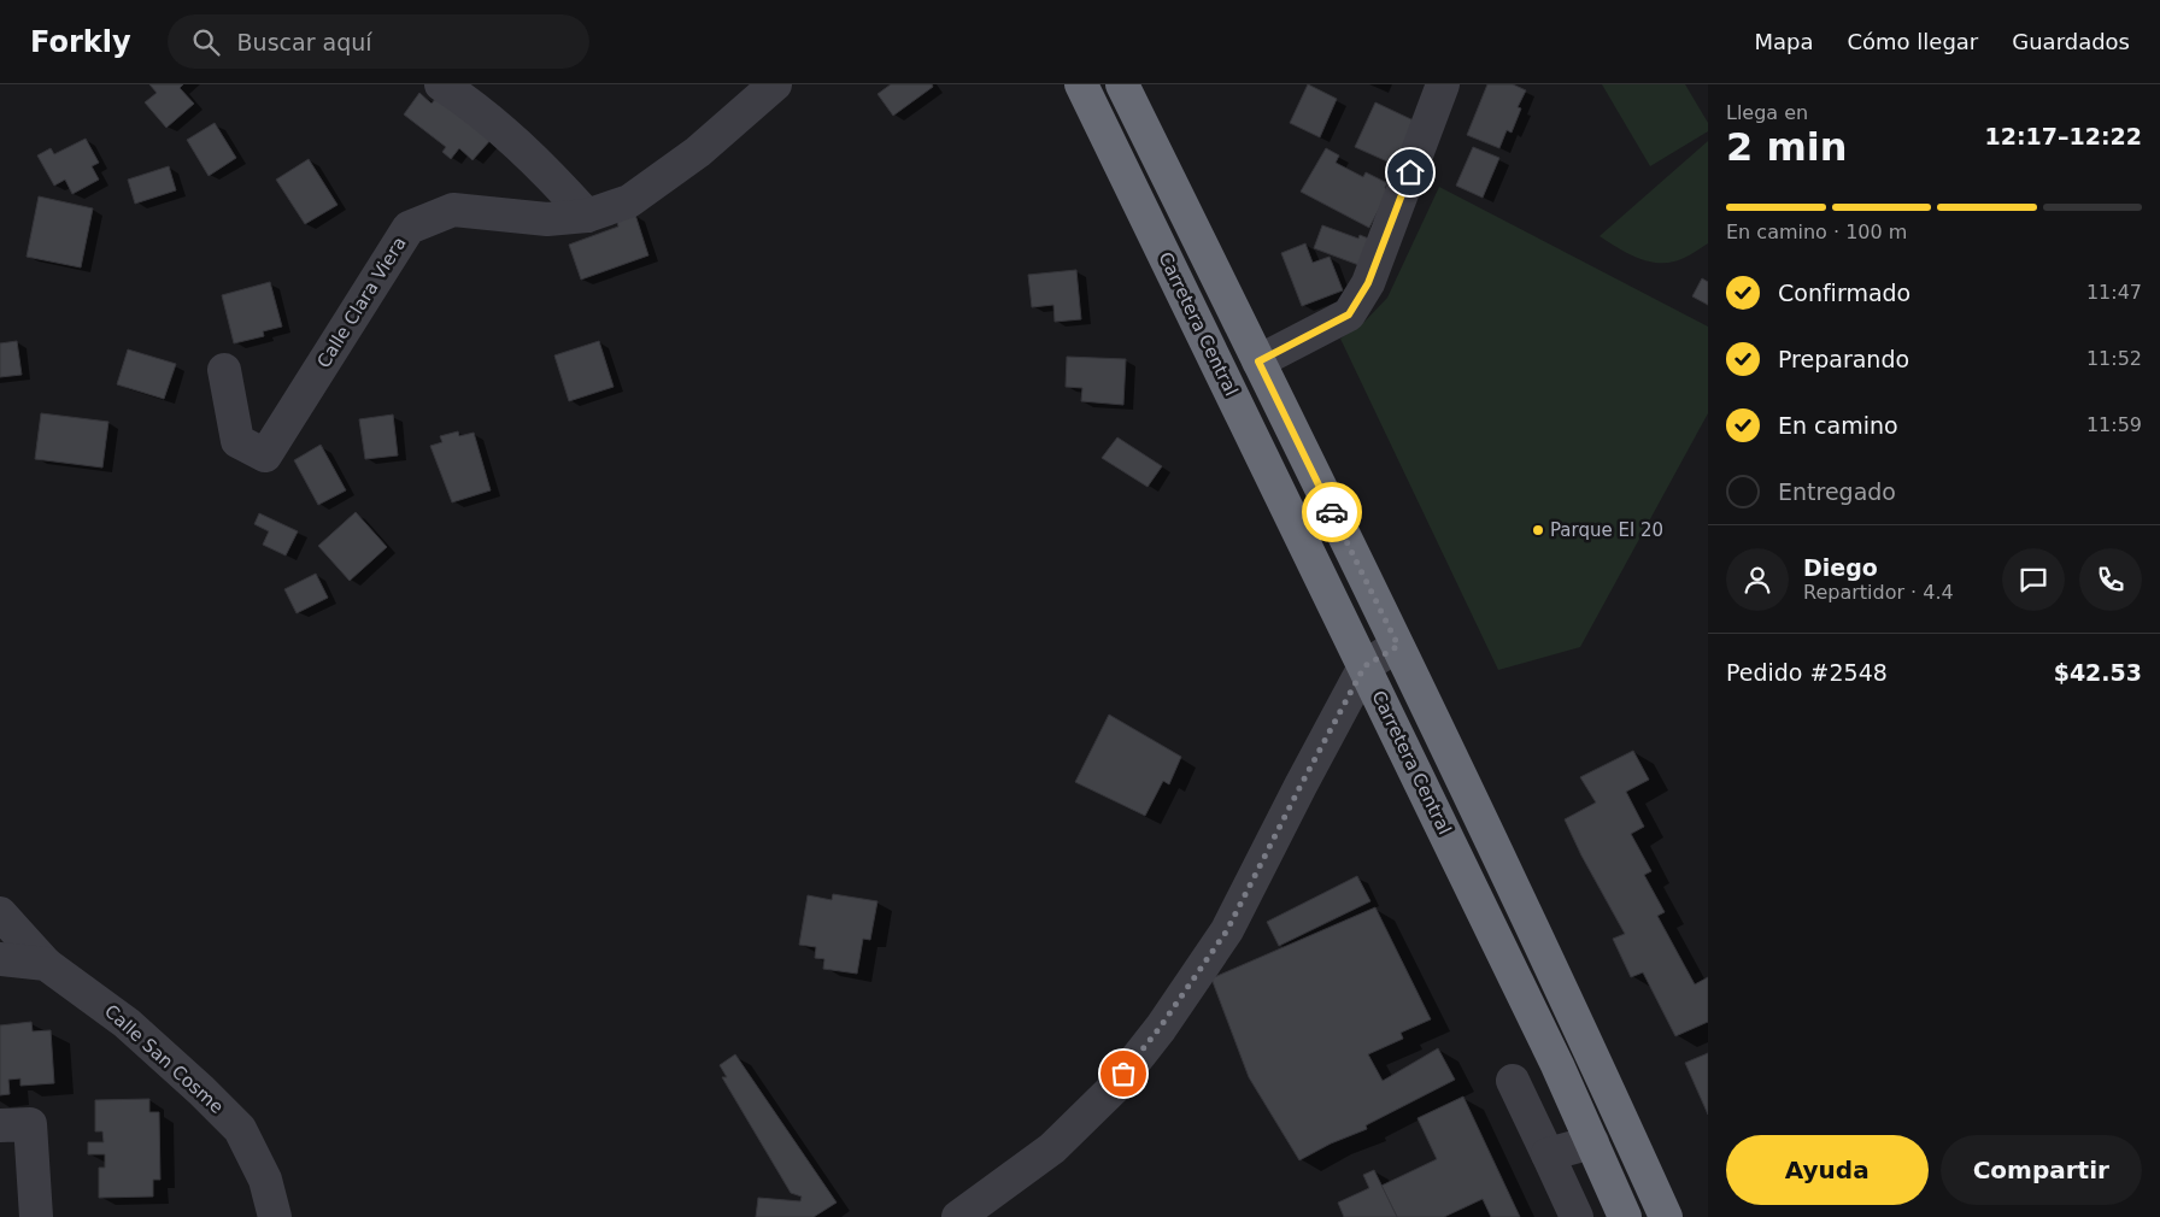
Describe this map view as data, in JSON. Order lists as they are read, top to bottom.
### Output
{
  "streets": {
    "highway": ["Carretera Central"],
    "street": ["Calle Clara Viera", "Calle San Cosme"]
  },
  "places": ["Parque El 20"],
  "page": {
    "header": "Forkly",
    "search": "Buscar aquí",
    "nav": ["Mapa", "Cómo llegar", "Guardados"],
    "heading": ["2 min", "Llega en", "12:17–12:22"],
    "panel": [
      "Diego",
      "Repartidor · 4.4",
      "Pedido #2548",
      "$42.53"
    ],
    "bar": "En camino · 100 m",
    "list": [
      ["Confirmado", "11:47"],
      ["Preparando", "11:52"],
      ["En camino", "11:59"],
      "Entregado"
    ],
    "buttons": ["Ayuda", "Compartir"]
  }
}
